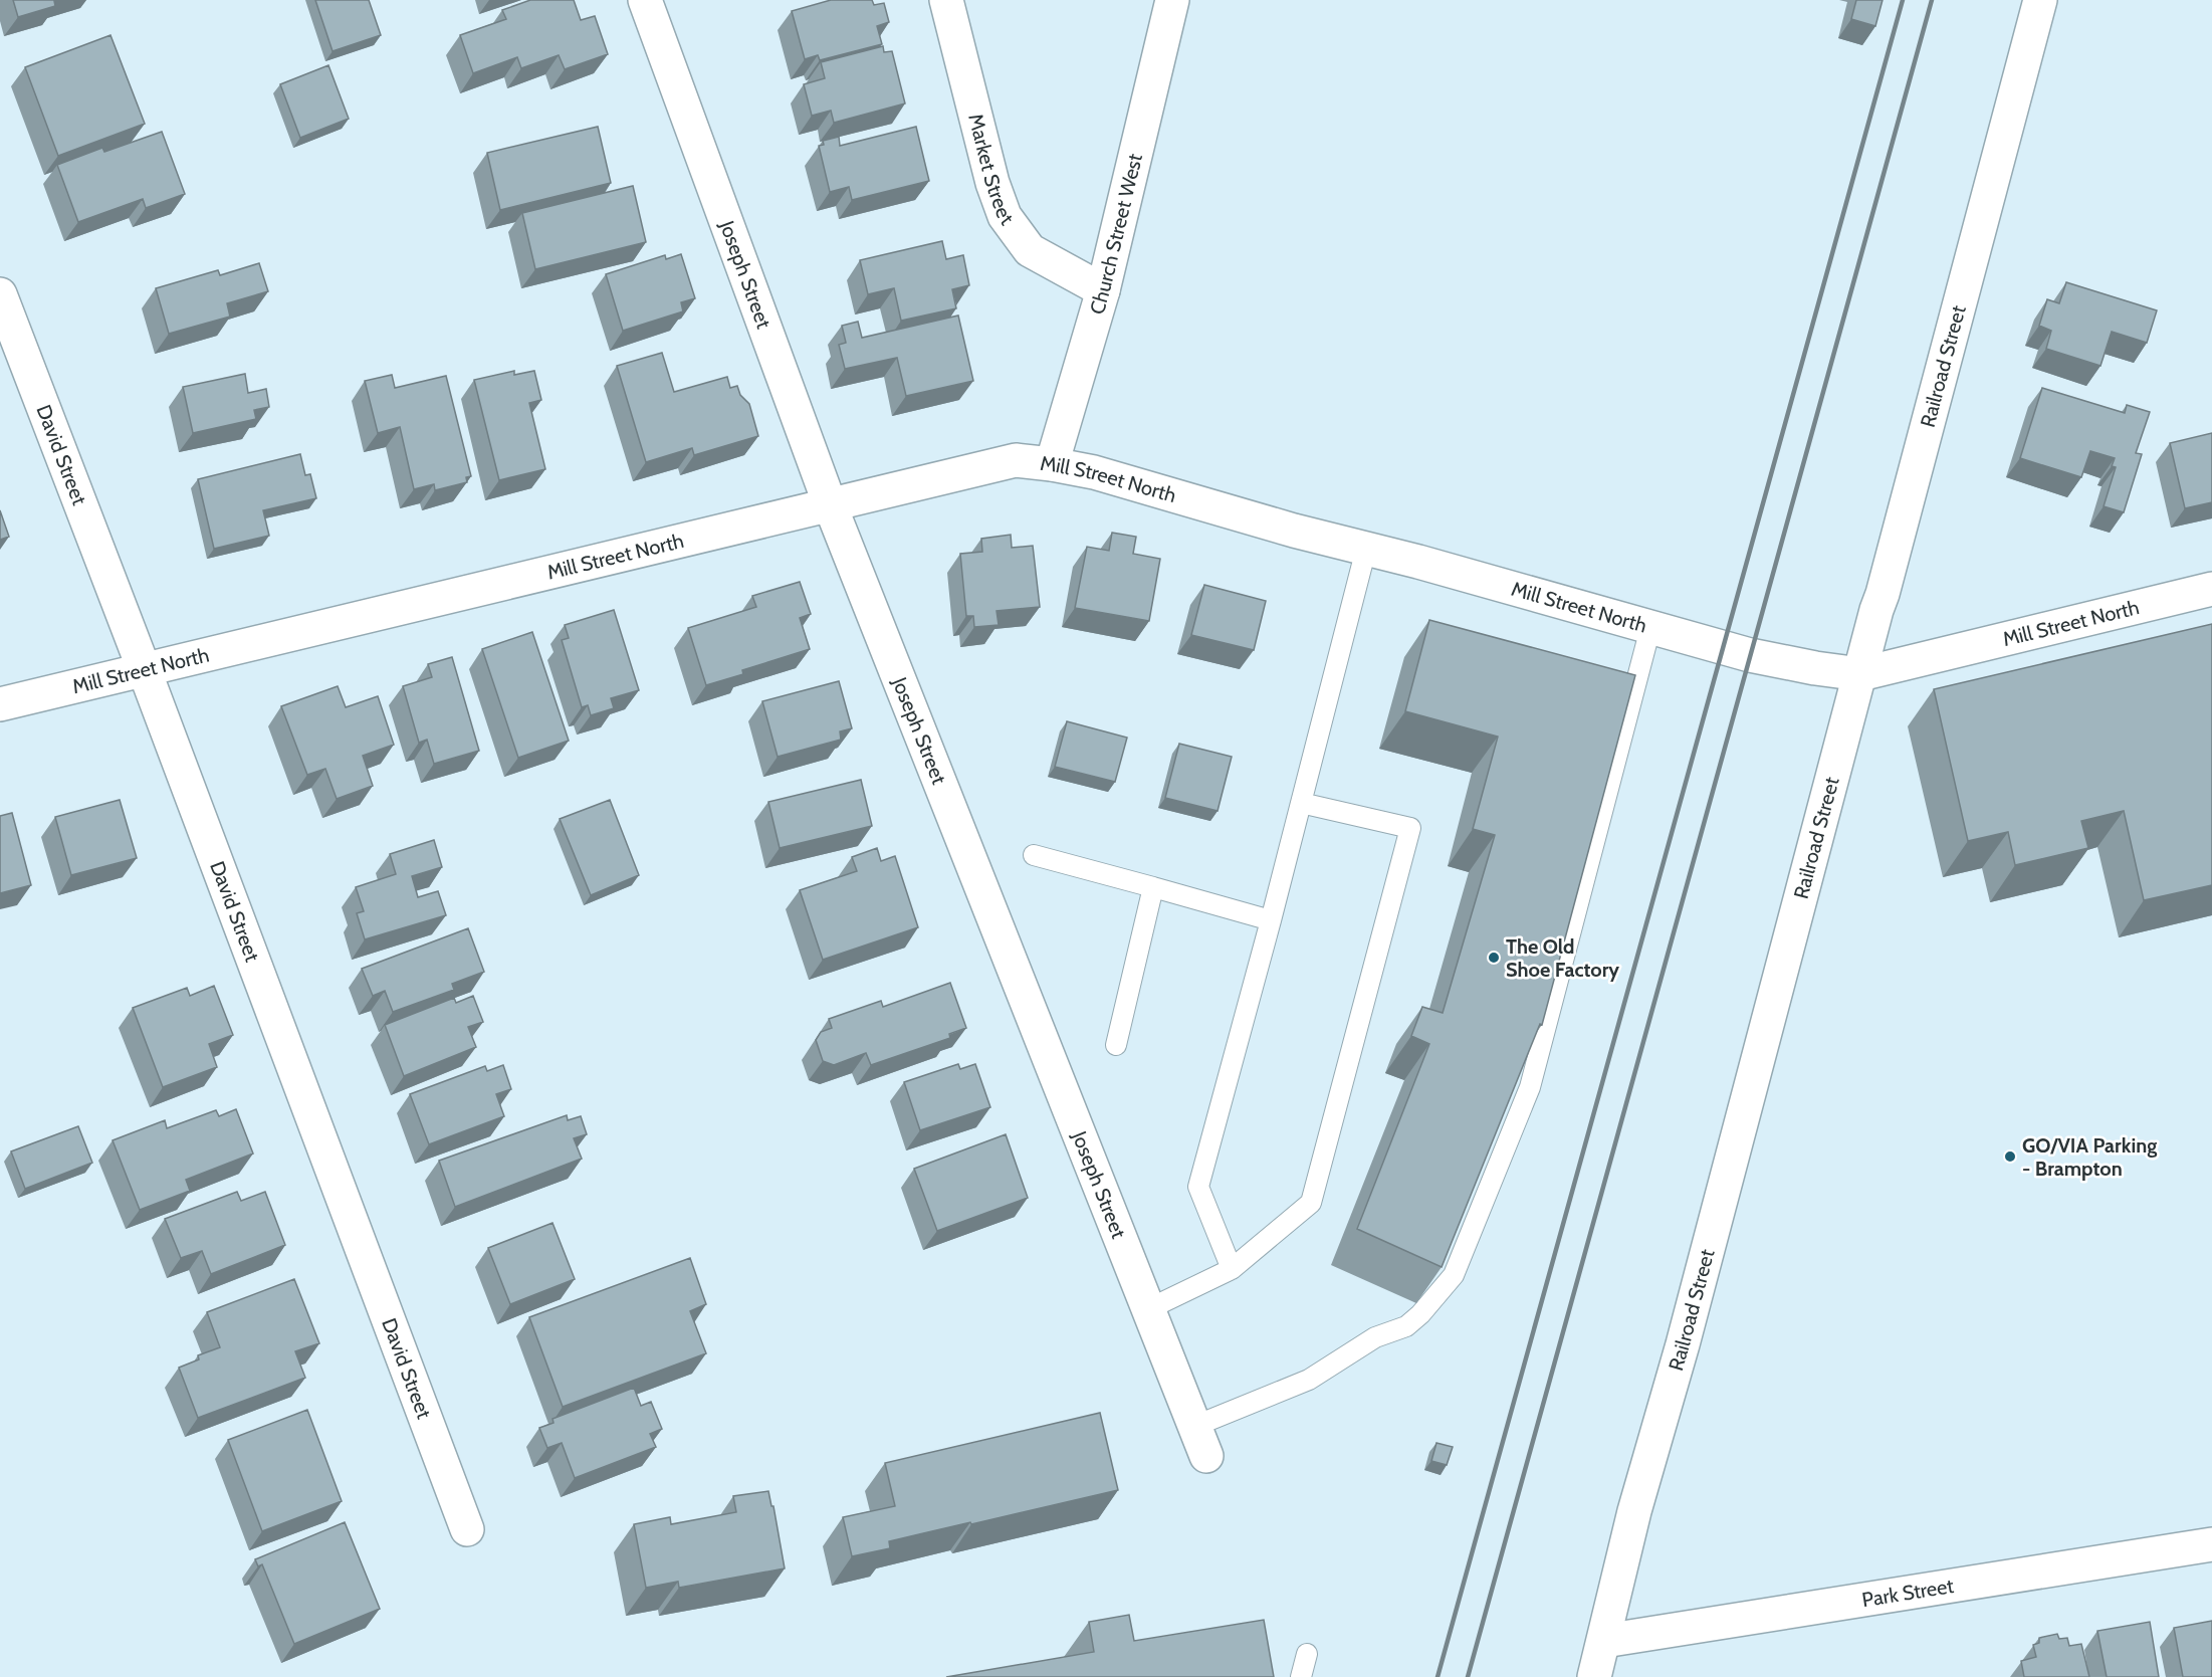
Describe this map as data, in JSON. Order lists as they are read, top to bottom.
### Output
{
  "streets": {
    "street": [
      "Market Street",
      "Church Street West",
      "Joseph Street",
      "Railroad Street",
      "David Street",
      "Mill Street North",
      "Park Street"
    ]
  },
  "crossings": [
    ["Market Street", "Church Street West"],
    ["Church Street West", "Mill Street North"],
    ["Joseph Street", "Mill Street North"],
    ["Railroad Street", "Mill Street North"],
    ["Railroad Street", "Park Street"],
    ["David Street", "Mill Street North"]
  ],
  "places": ["The Old Shoe Factory", "GO/VIA Parking - Brampton"]
}
